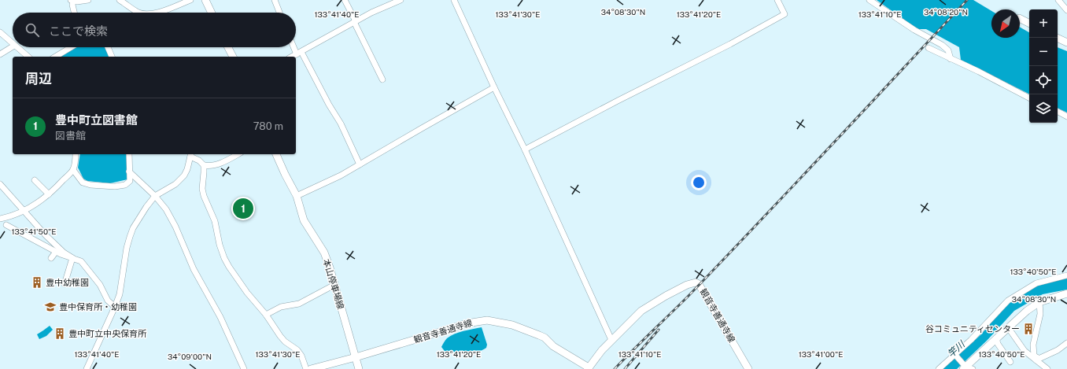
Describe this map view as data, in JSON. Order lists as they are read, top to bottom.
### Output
{
  "streets": {
    "main road": ["本山停車場線", "観音寺善通寺線"]
  },
  "crossings": [
    ["本山停車場線", "観音寺善通寺線"]
  ],
  "water": ["竿川"],
  "places": {
    "building": ["豊中幼稚園", "谷コミュニティセンター", "豊中町立中央保育所"],
    "school or university": ["豊中保育所・幼稚園"]
  },
  "north": "bottom left",
  "page": {
    "map_buttons": ["+", "−"],
    "search": "ここで検索",
    "heading": "周辺",
    "list": [
      {
        "mark": "1",
        "name": "豊中町立図書館",
        "note": "図書館",
        "value": "780 m"
      }
    ],
    "pins": "1"
  },
  "coordinates": [
    "34°08'30\"N",
    "34°08'20\"N",
    "133°41'40\"E",
    "133°41'30\"E",
    "133°41'20\"E",
    "133°41'10\"E",
    "133°41'50\"E",
    "133°40'50\"E",
    "133°41'00\"E",
    "34°09'00\"N"
  ]
}
